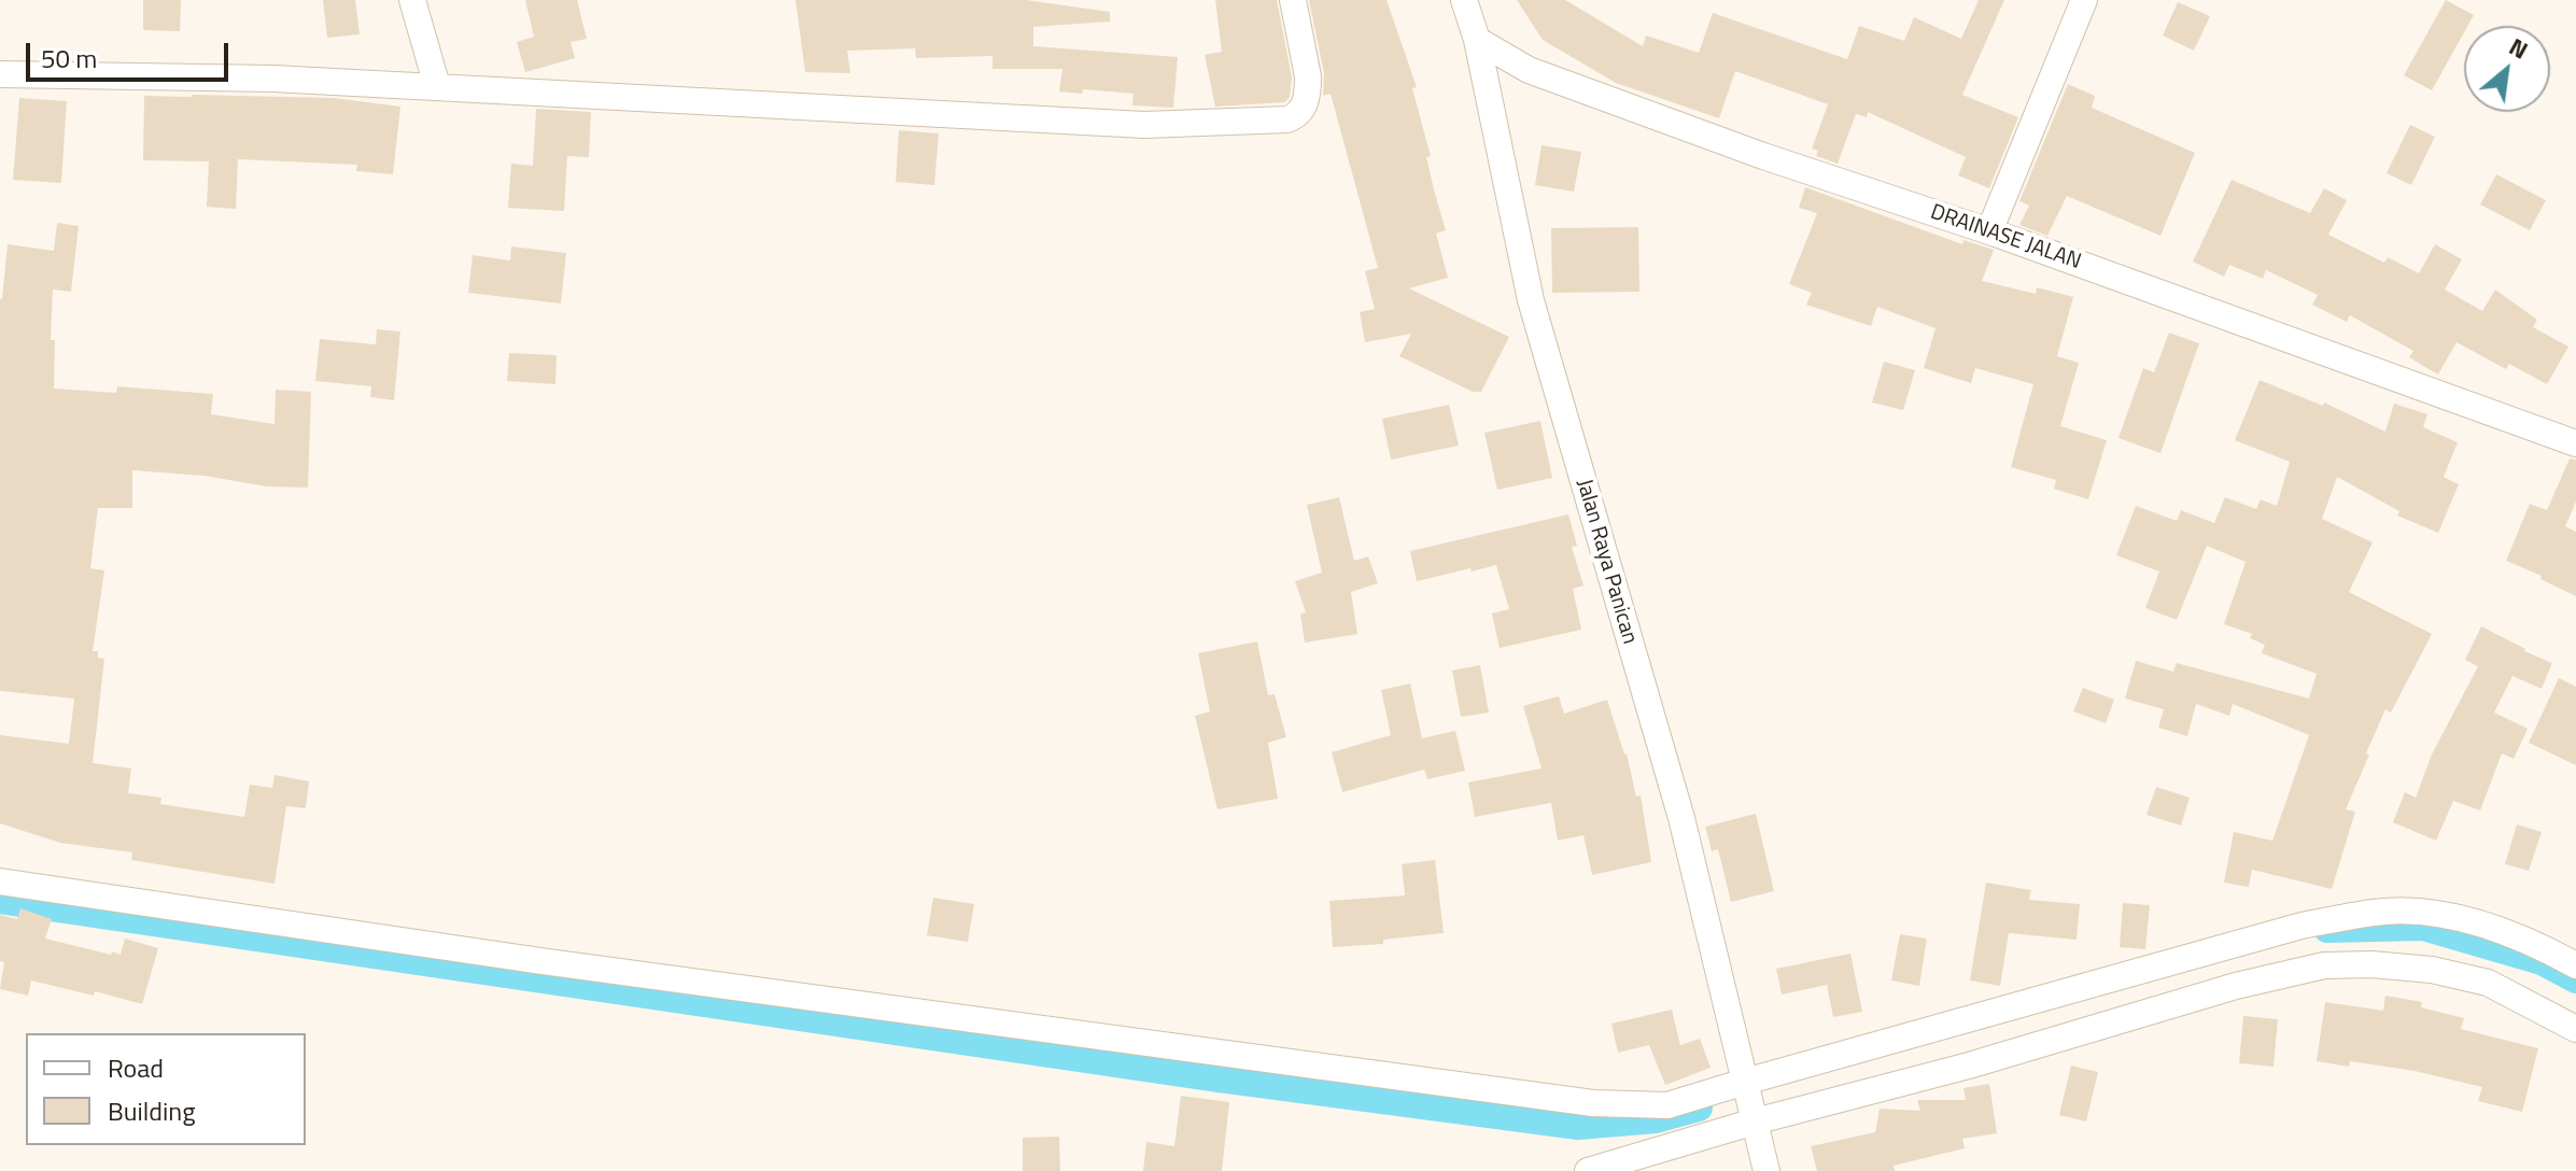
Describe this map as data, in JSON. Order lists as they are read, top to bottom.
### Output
{
  "streets": {
    "street": ["DRAINASE JALAN", "Jalan Raya Panican"]
  },
  "crossings": [
    ["DRAINASE JALAN", "Jalan Raya Panican"]
  ],
  "legend": ["Road", "Building"],
  "scale_bar": "50 m",
  "north": "top right"
}
